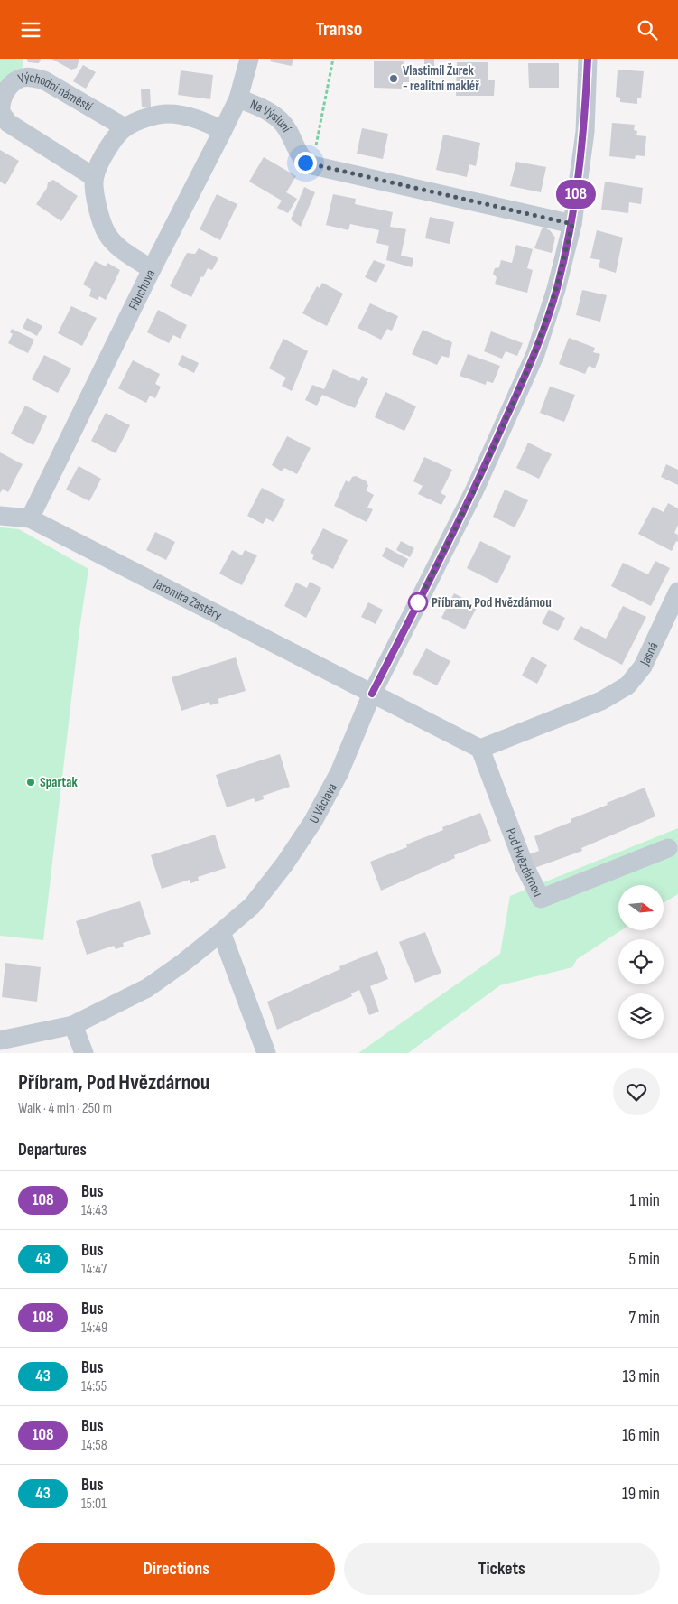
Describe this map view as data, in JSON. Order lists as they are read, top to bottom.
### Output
{
  "streets": {
    "street": [
      "Východní náměstí",
      "Na Výsluní",
      "Fibichova",
      "Jaromíra Zástěry",
      "Jasná",
      "U Václava",
      "Pod Hvězdárnou"
    ]
  },
  "crossings": [
    ["Na Výsluní", "Fibichova"],
    ["Fibichova", "Jaromíra Zástěry"],
    ["Jaromíra Zástěry", "U Václava"],
    ["Jasná", "Pod Hvězdárnou"]
  ],
  "places": ["Vlastimil Žurek - realitní makléř", "Příbram, Pod Hvězdárnou", "Spartak"],
  "lines": ["bus line 108"],
  "north": "right",
  "page": {
    "header": "Transo",
    "on_map": "108",
    "heading": [
      ["Příbram, Pod Hvězdárnou", "Walk · 4 min · 250 m"],
      "Departures"
    ],
    "list": [
      {
        "mark": "108",
        "name": "Bus",
        "note": "14:43",
        "value": "1 min"
      },
      {
        "mark": "43",
        "name": "Bus",
        "note": "14:47",
        "value": "5 min"
      },
      {
        "mark": "108",
        "name": "Bus",
        "note": "14:49",
        "value": "7 min"
      },
      {
        "mark": "43",
        "name": "Bus",
        "note": "14:55",
        "value": "13 min"
      },
      {
        "mark": "108",
        "name": "Bus",
        "note": "14:58",
        "value": "16 min"
      },
      {
        "mark": "43",
        "name": "Bus",
        "note": "15:01",
        "value": "19 min"
      }
    ],
    "buttons": ["Directions", "Tickets"]
  }
}
